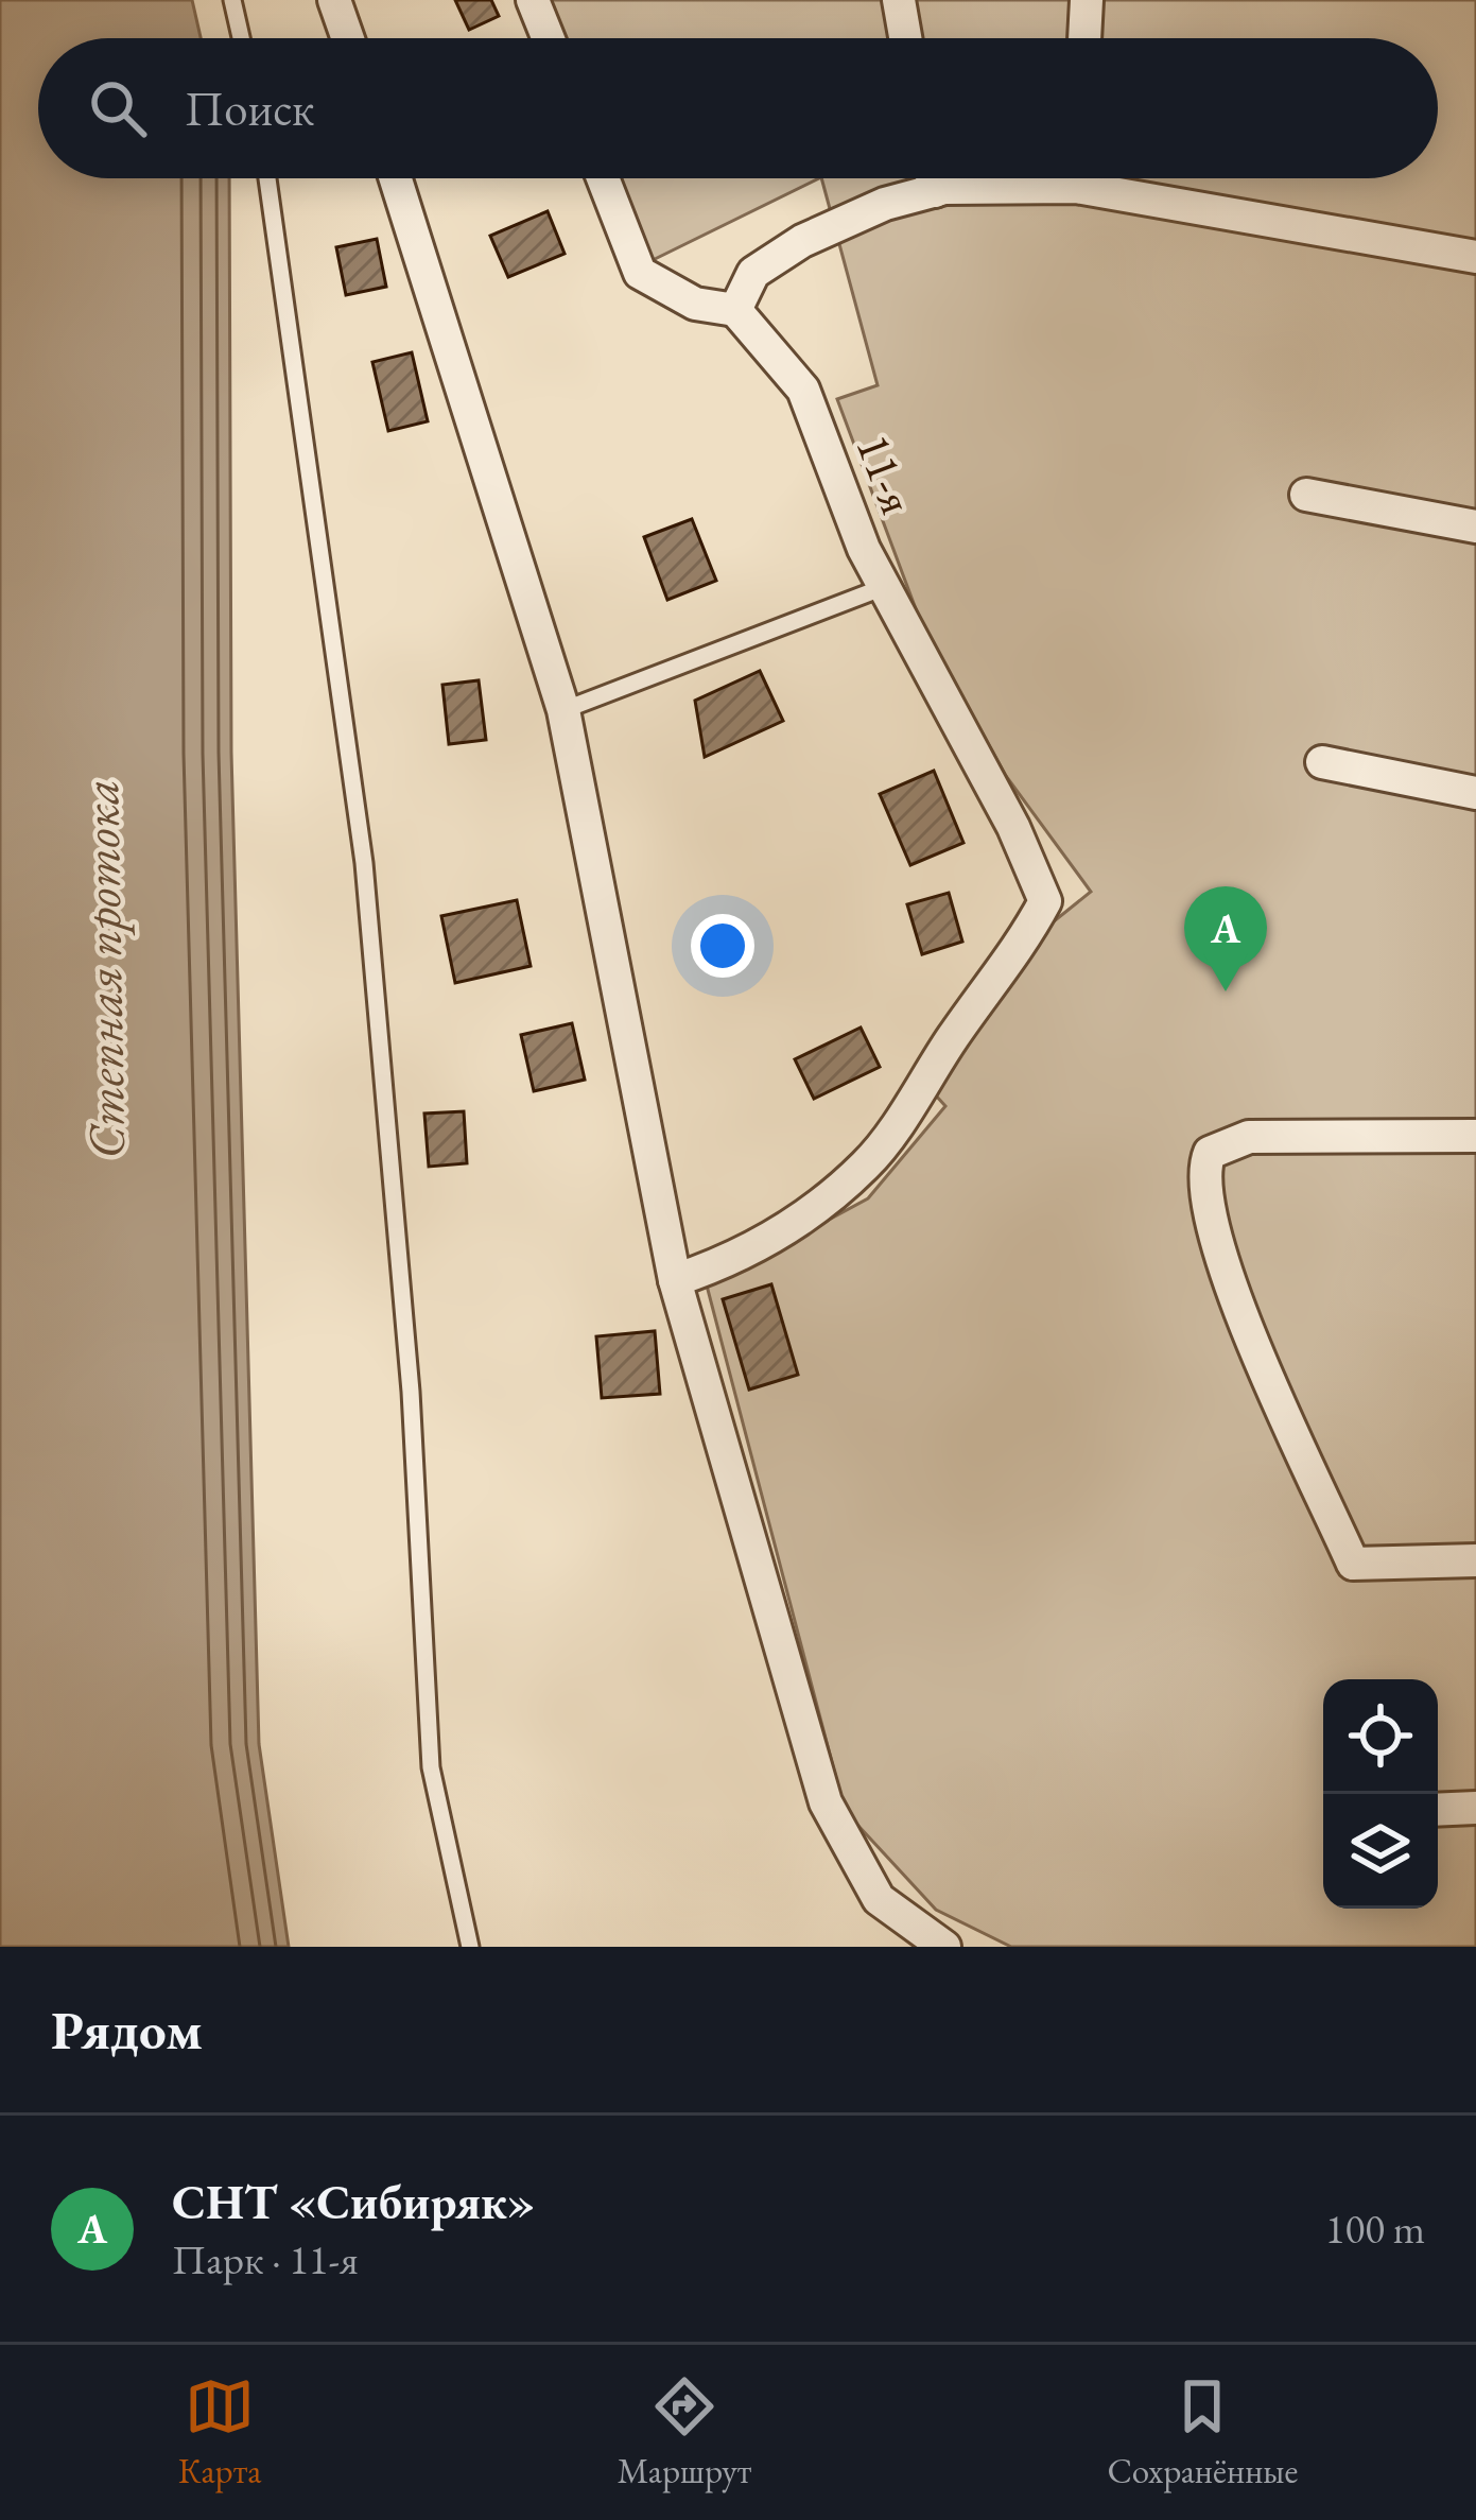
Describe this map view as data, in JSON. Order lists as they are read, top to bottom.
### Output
{
  "streets": {
    "street": ["11-я"]
  },
  "water": ["Степная протока"],
  "page": {
    "search": "Поиск",
    "pins": "A",
    "heading": "Рядом",
    "list": [
      {
        "mark": "A",
        "name": "СНТ «Сибиряк»",
        "note": "Парк · 11-я",
        "value": "100 m"
      }
    ],
    "nav": ["Карта", "Маршрут", "Сохранённые"]
  }
}
